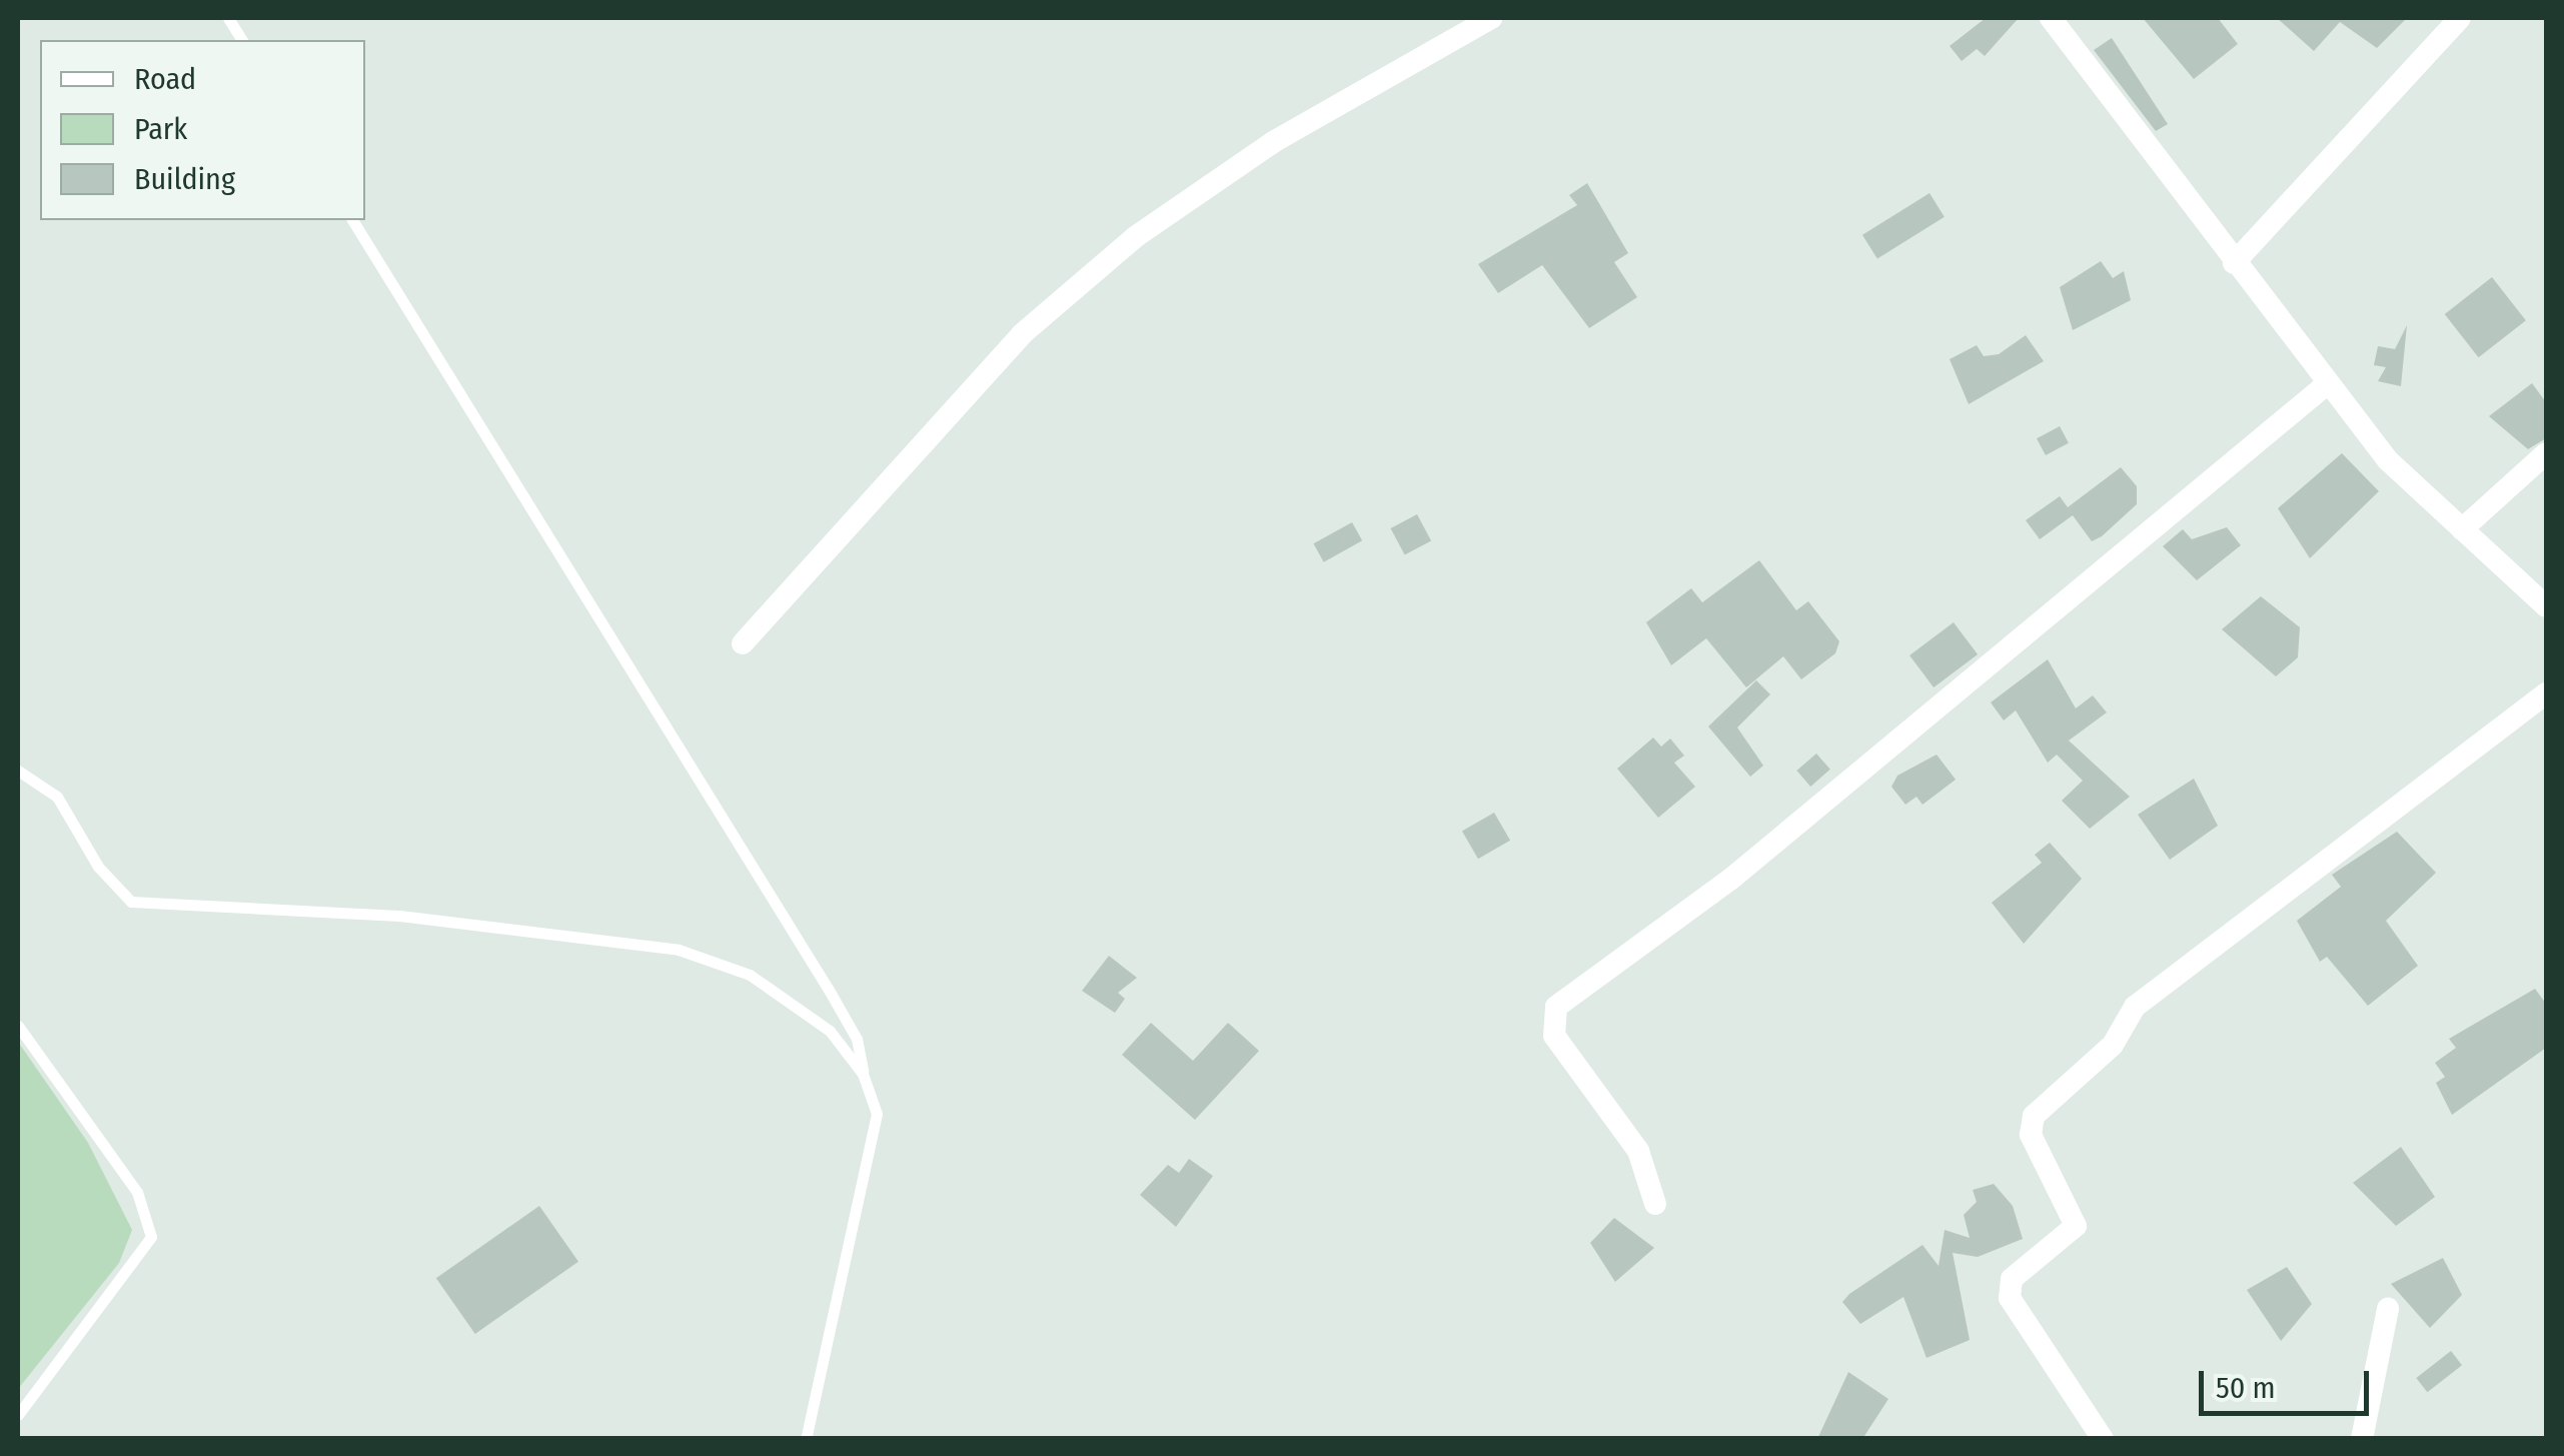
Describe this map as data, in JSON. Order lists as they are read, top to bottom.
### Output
{
  "legend": ["Road", "Park", "Building"],
  "scale_bar": "50 m"
}
